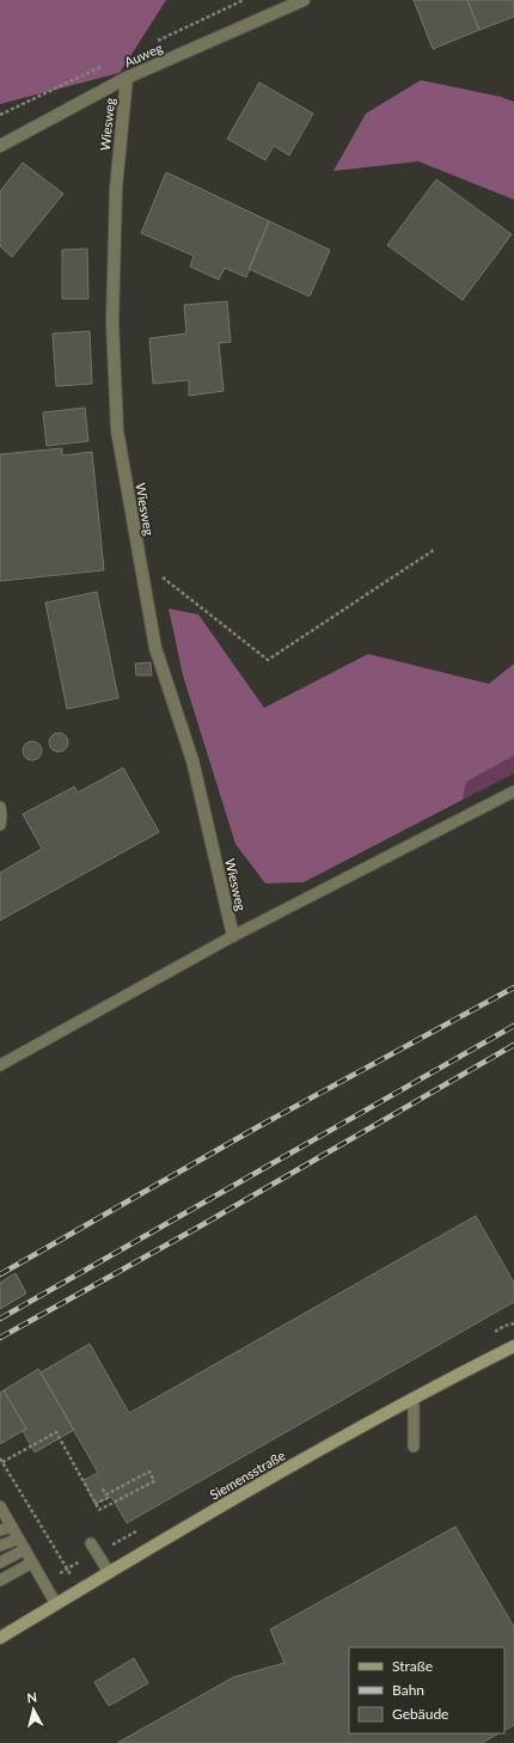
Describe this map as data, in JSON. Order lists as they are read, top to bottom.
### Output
{
  "streets": {
    "main road": ["Siemensstraße"],
    "street": ["Auweg", "Wiesweg"]
  },
  "crossings": [
    ["Auweg", "Wiesweg"]
  ],
  "legend": ["Straße", "Bahn", "Gebäude"],
  "north": "top"
}
